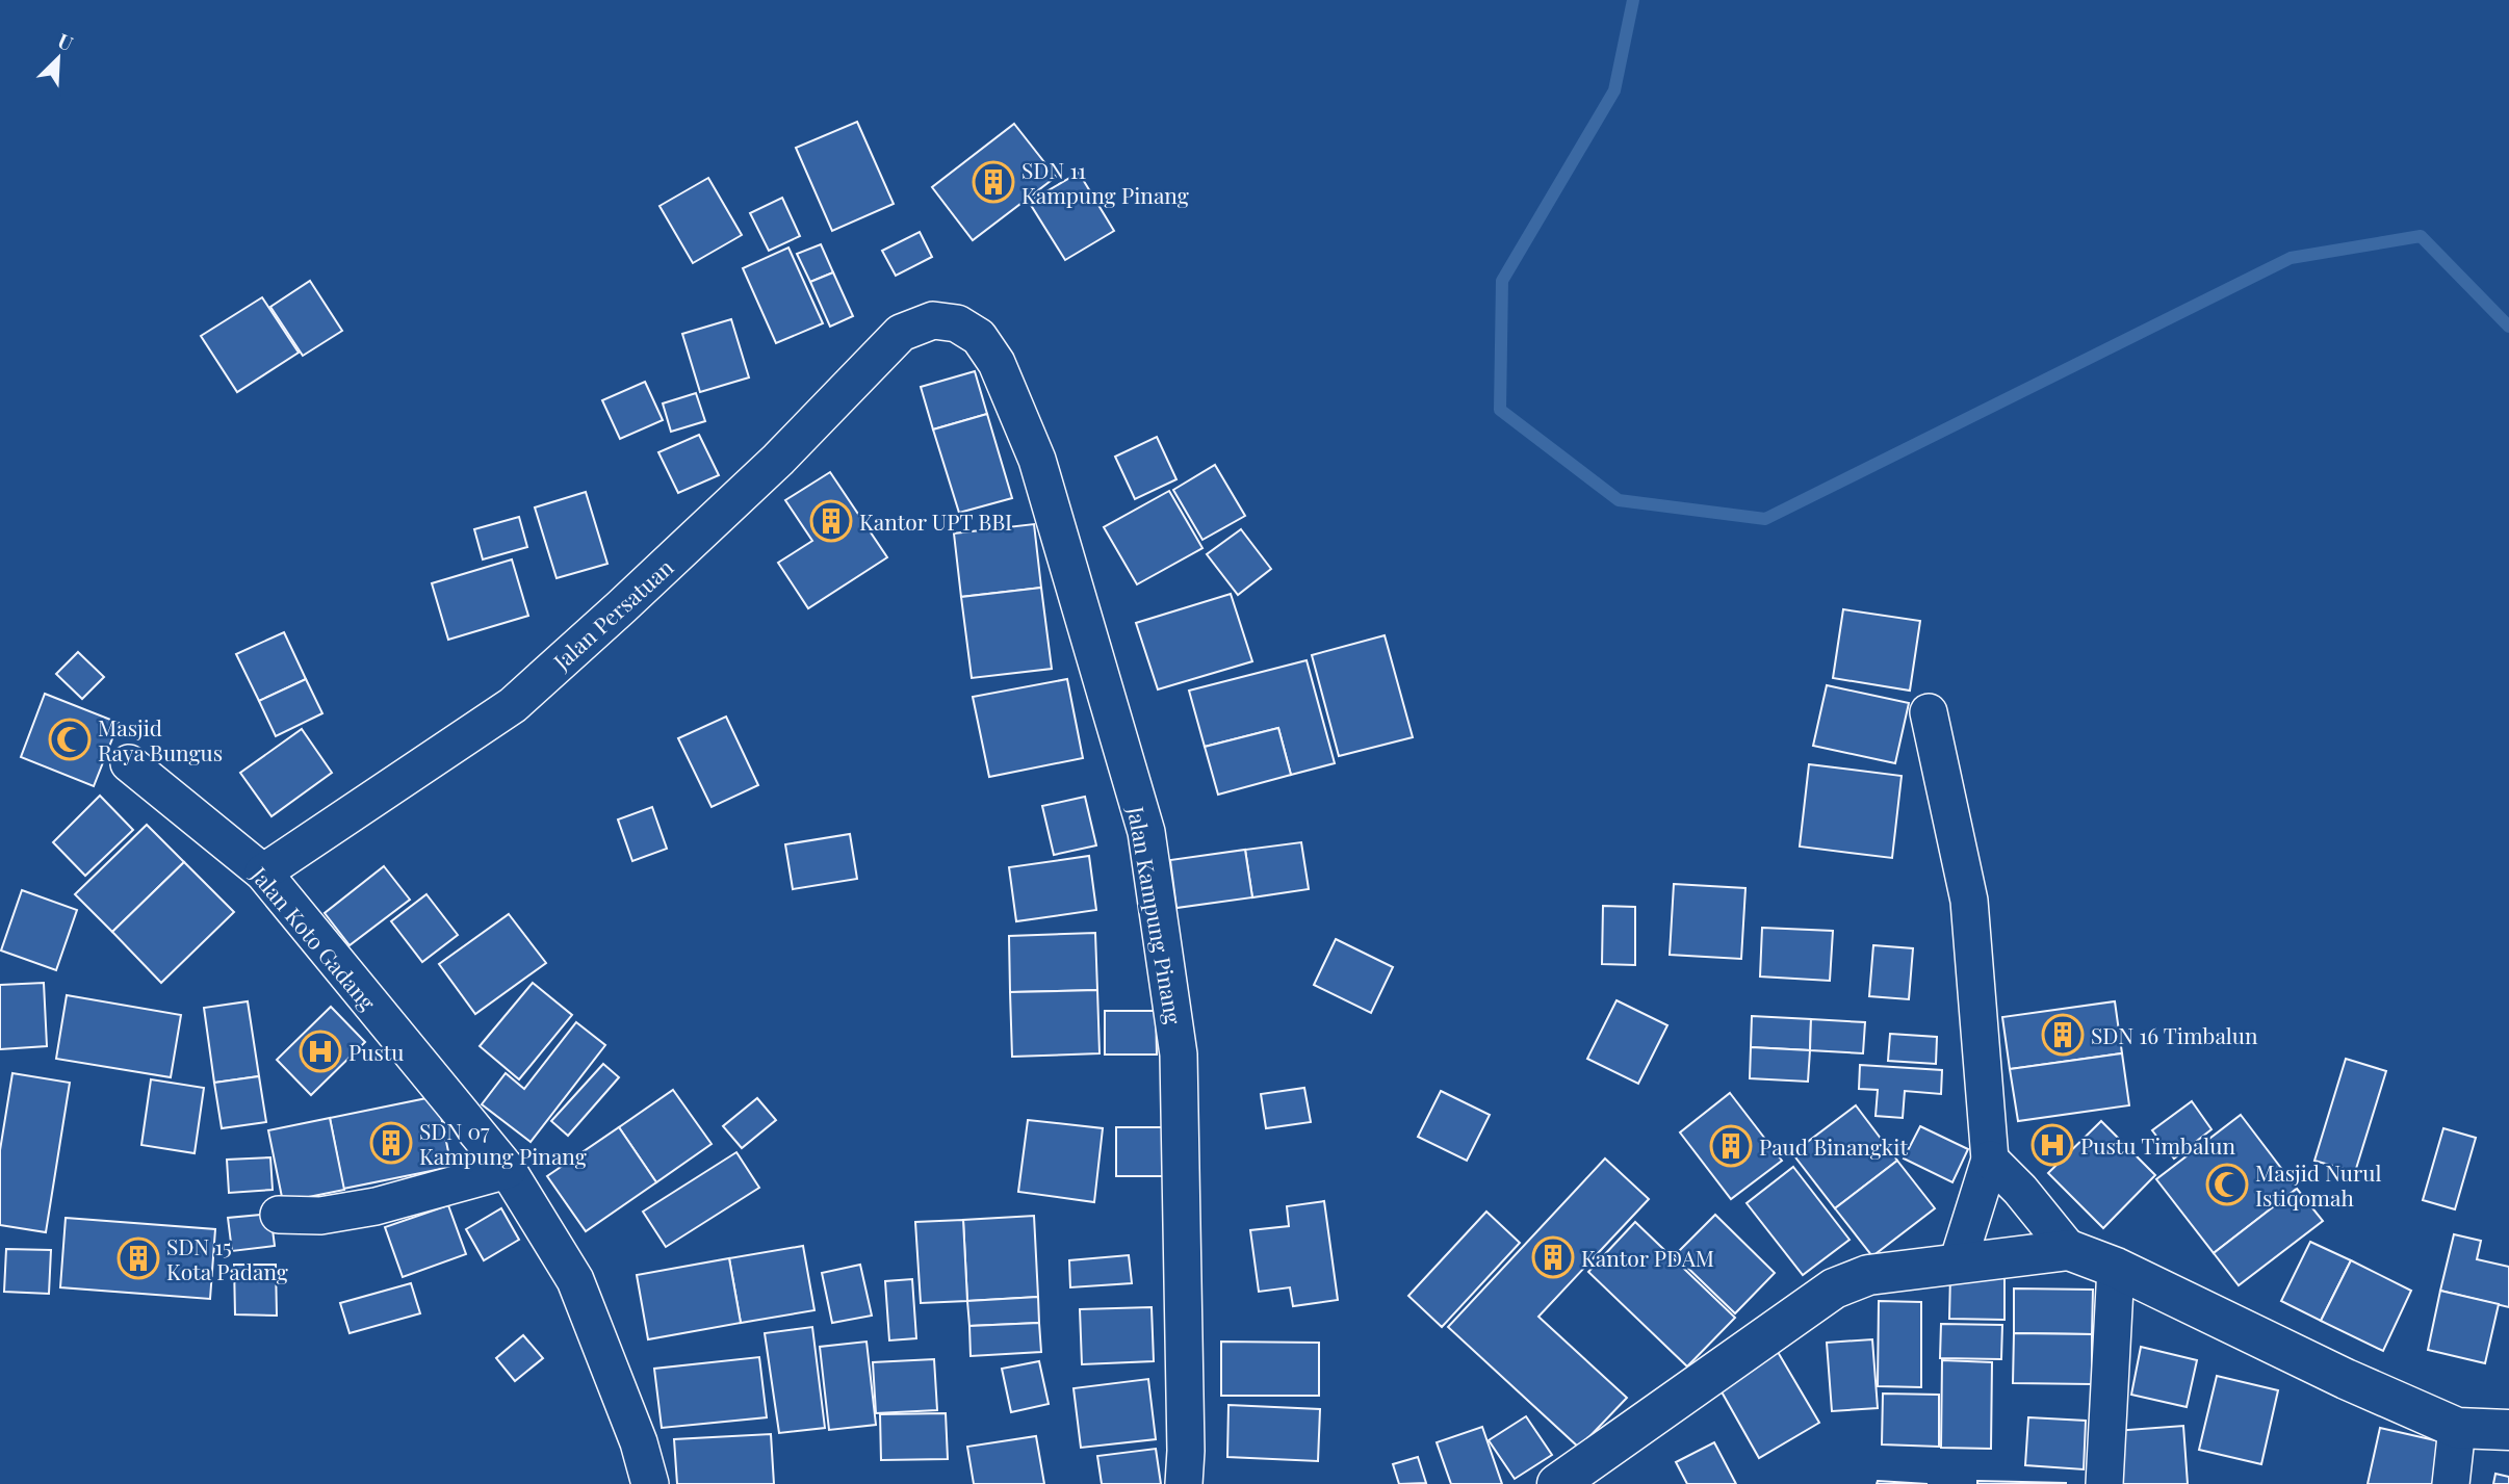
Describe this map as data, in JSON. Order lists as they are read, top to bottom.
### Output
{
  "streets": {
    "street": ["Jalan Persatuan", "Jalan Kampung Pinang", "Jalan Koto Gadang"]
  },
  "crossings": [
    ["Jalan Persatuan", "Jalan Kampung Pinang"],
    ["Jalan Persatuan", "Jalan Koto Gadang"]
  ],
  "places": {
    "building": [
      "SDN 11 Kampung Pinang",
      "Kantor UPT BBI",
      "SDN 16 Timbalun",
      "SDN 07 Kampung Pinang",
      "Paud Binangkit",
      "Kantor PDAM",
      "SDN 15 Kota Padang"
    ],
    "mosque": ["Masjid Raya Bungus", "Masjid Nurul Istiqomah"],
    "hospital": ["Pustu", "Pustu Timbalun"]
  },
  "north": "top right"
}
